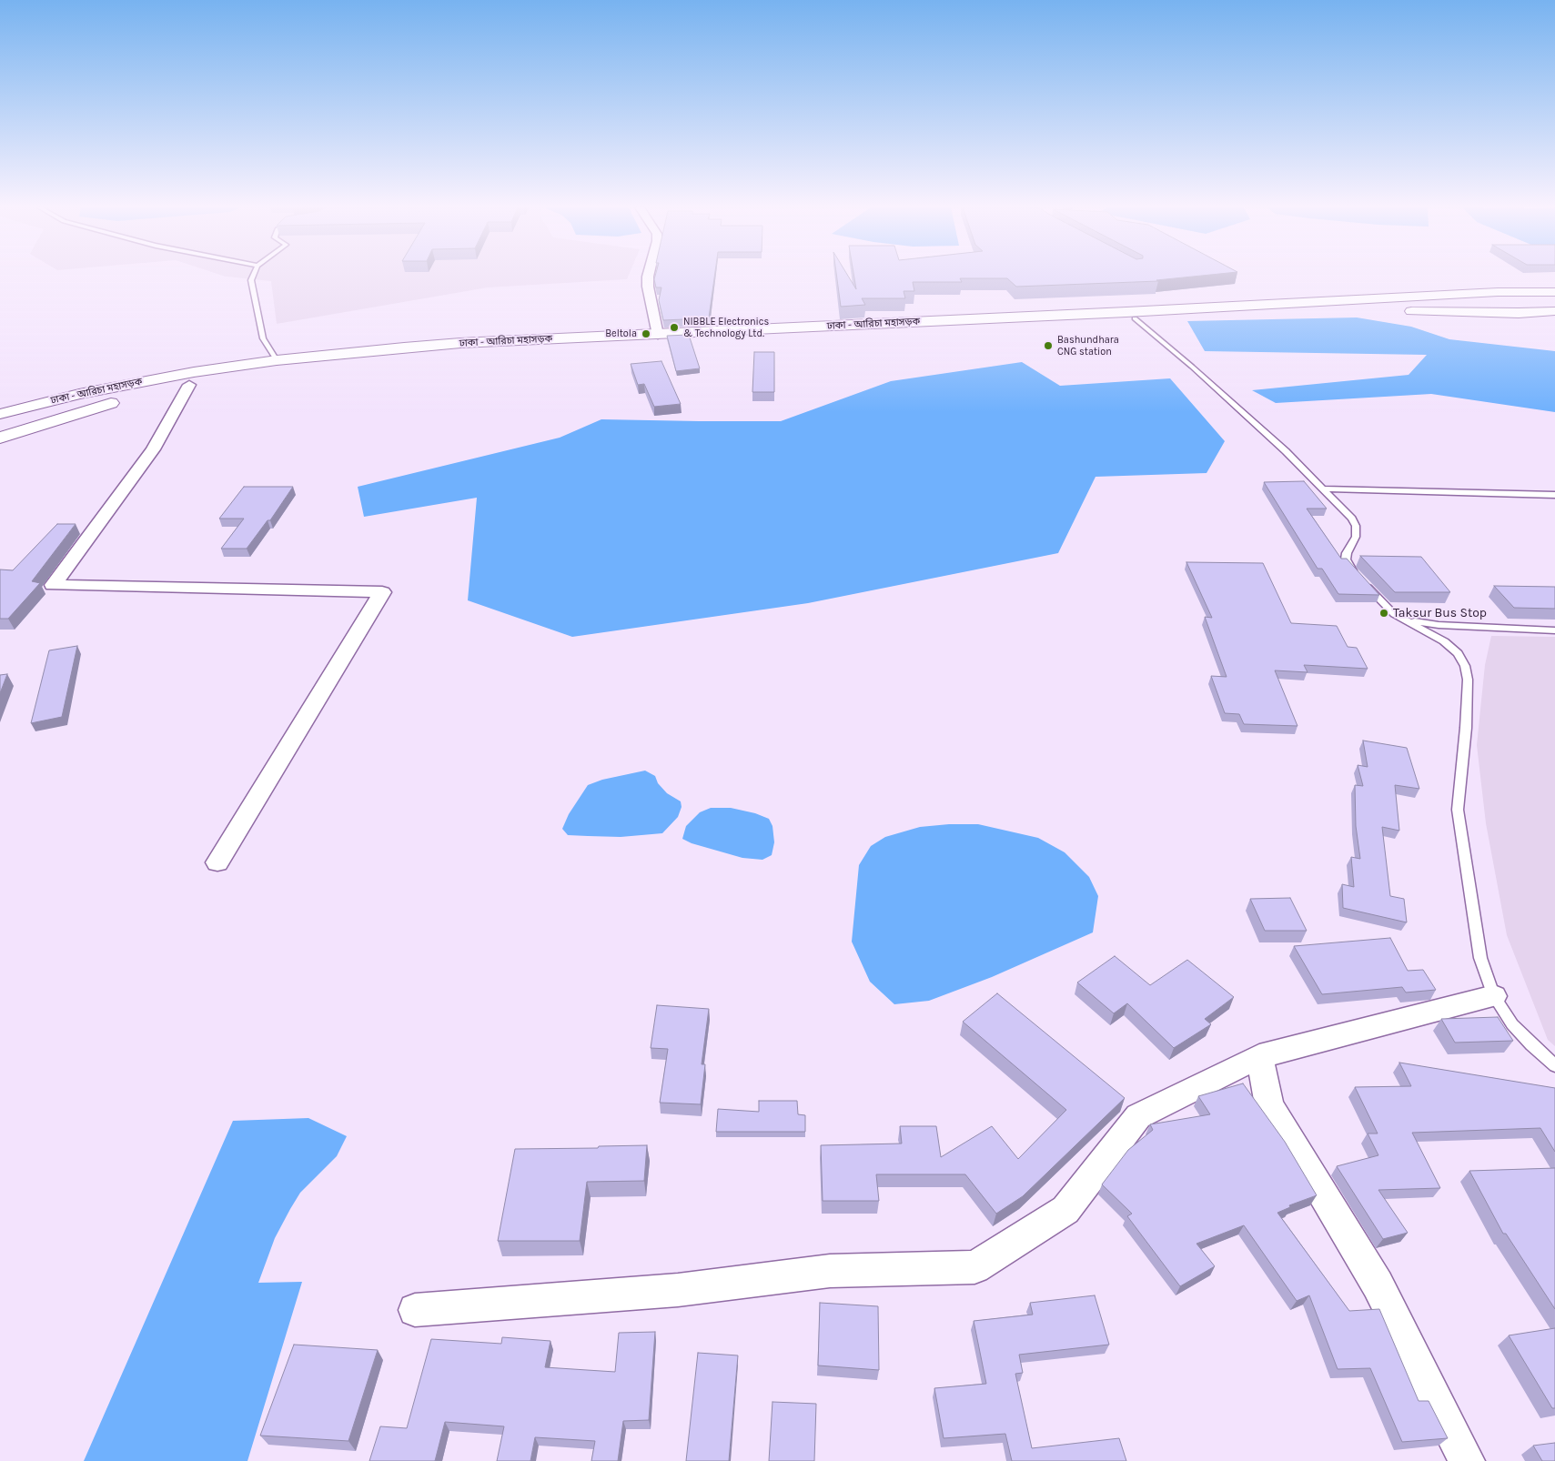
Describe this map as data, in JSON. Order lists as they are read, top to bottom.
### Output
{
  "streets": {
    "highway": ["ঢাকা - আরিচা মহাসড়ক"]
  },
  "places": [
    "NIBBLE Electronics & Technology Ltd.",
    "Beltola",
    "Bashundhara CNG station",
    "Taksur Bus Stop"
  ]
}
